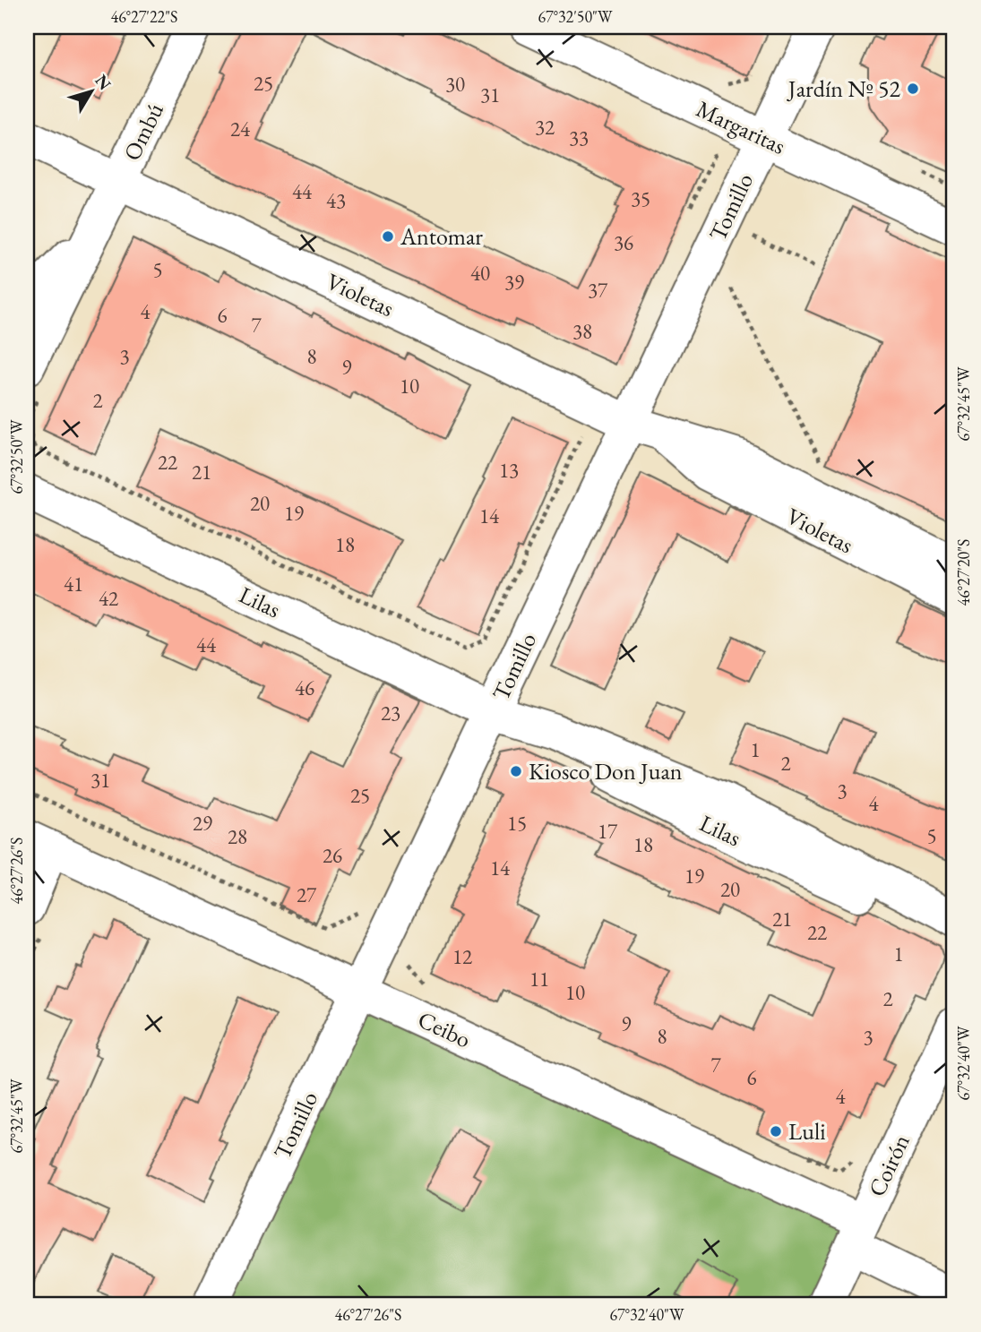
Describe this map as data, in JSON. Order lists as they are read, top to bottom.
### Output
{
  "streets": {
    "street": [
      "Margaritas",
      "Ombú",
      "Tomillo",
      "Violetas",
      "Lilas",
      "Ceibo",
      "Coirón"
    ]
  },
  "crossings": [
    ["Margaritas", "Tomillo"],
    ["Ombú", "Violetas"],
    ["Tomillo", "Violetas"],
    ["Tomillo", "Lilas"],
    ["Tomillo", "Ceibo"],
    ["Ceibo", "Coirón"]
  ],
  "places": [
    "Jardín Nº 52",
    "Antomar",
    "Kiosco Don Juan",
    "Luli"
  ],
  "house_numbers": [
    "25",
    "30",
    "31",
    "32",
    "24",
    "33",
    "44",
    "35",
    "43",
    "36",
    "5",
    "40",
    "39",
    "37",
    "4",
    "6",
    "7",
    "38",
    "3",
    "8",
    "9",
    "10",
    "2",
    "22",
    "13",
    "21",
    "20",
    "19",
    "14",
    "18",
    "41",
    "42",
    "44",
    "46",
    "23",
    "1",
    "2",
    "31",
    "3",
    "25",
    "4",
    "29",
    "15",
    "17",
    "5",
    "28",
    "18",
    "26",
    "14",
    "19",
    "20",
    "27",
    "21",
    "22",
    "1",
    "12",
    "11",
    "10",
    "2",
    "9",
    "8",
    "3",
    "7",
    "6",
    "4"
  ],
  "north": "top right",
  "coordinates": [
    "46°27'22\"S",
    "67°32'50\"W",
    "67°32'45\"W",
    "46°27'20\"S",
    "46°27'26\"S",
    "67°32'40\"W"
  ]
}
